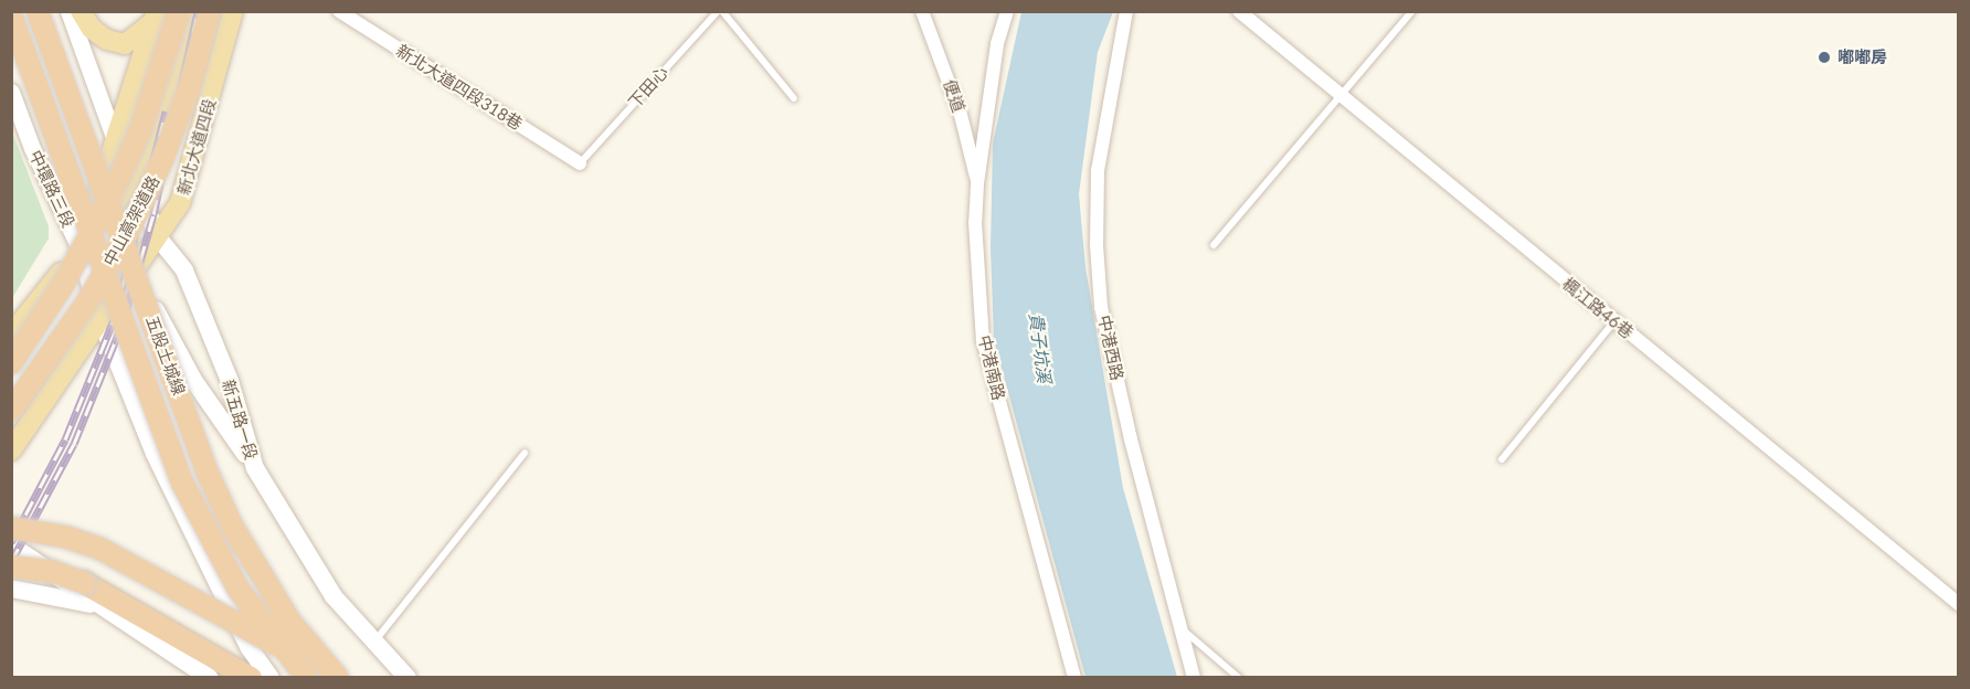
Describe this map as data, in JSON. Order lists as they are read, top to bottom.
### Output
{
  "streets": {
    "highway": ["中山高架道路", "五股土城線"],
    "main road": ["新北大道四段", "新五路一段"],
    "street": [
      "新北大道四段318巷",
      "便道",
      "中環路三段",
      "楓江路46巷",
      "中港西路",
      "中港南路"
    ],
    "lane": ["下田心"]
  },
  "crossings": [
    ["新北大道四段318巷", "下田心"],
    ["便道", "中港南路"],
    ["新北大道四段", "新五路一段"]
  ],
  "water": ["貴子坑溪"],
  "places": ["嘟嘟房"]
}
